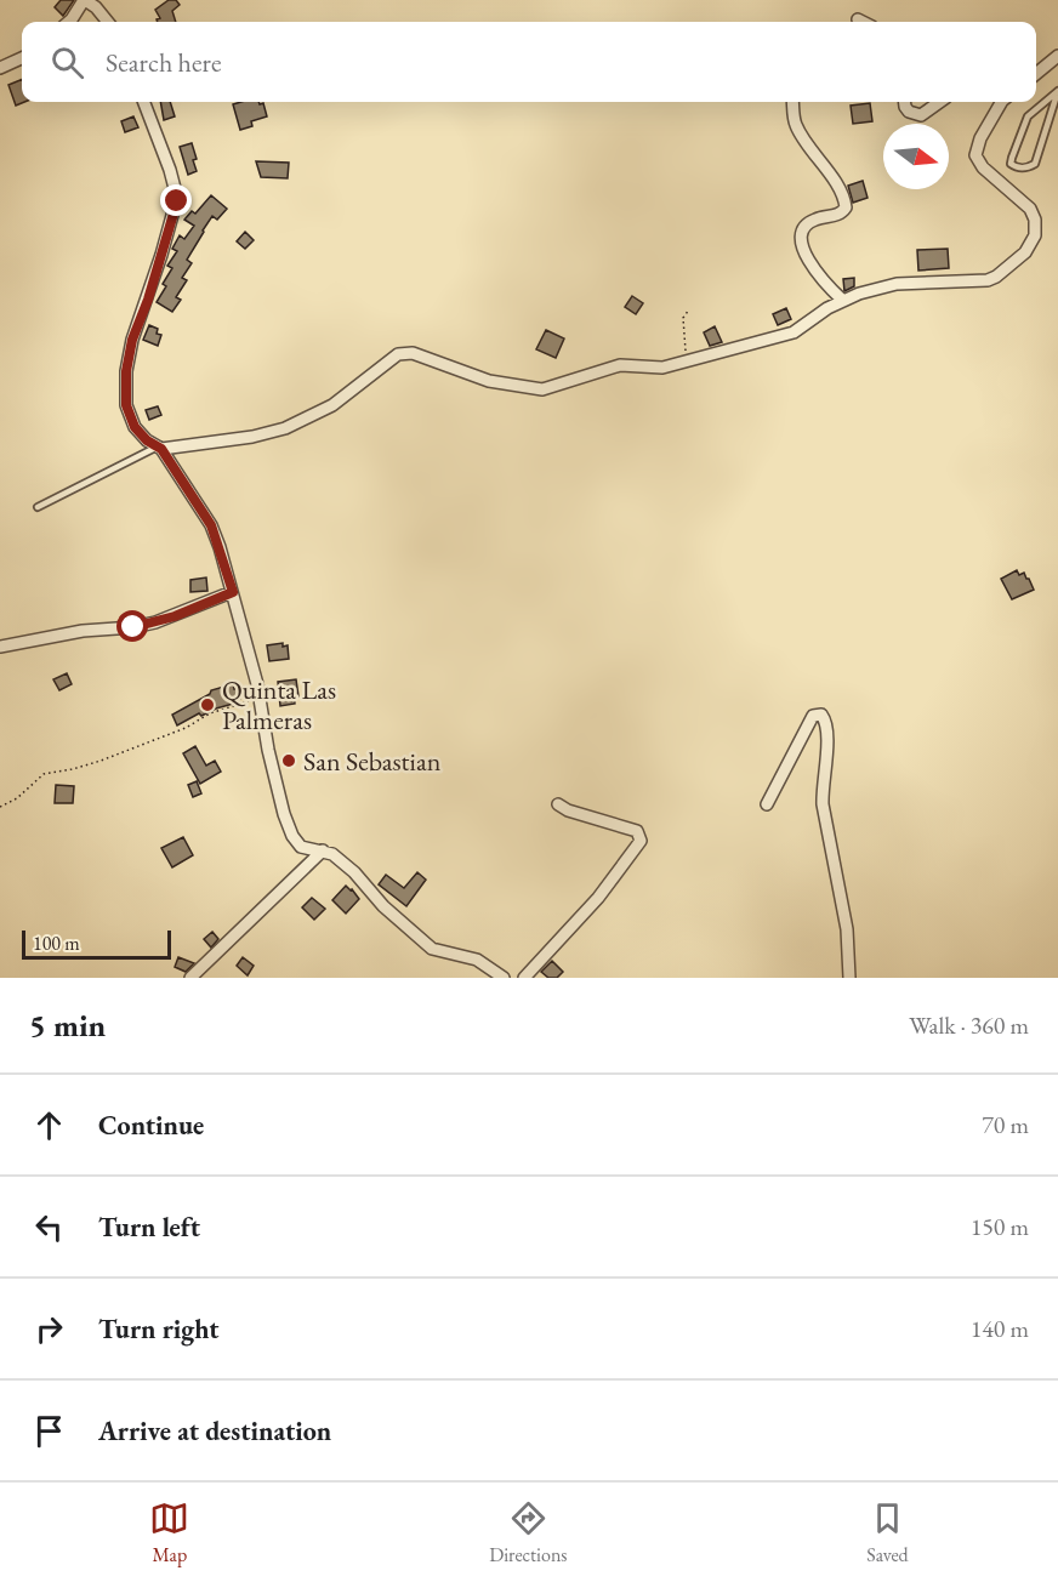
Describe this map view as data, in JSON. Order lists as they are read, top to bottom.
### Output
{
  "places": ["Quinta Las Palmeras", "San Sebastian"],
  "scale_bar": "100 m",
  "north": "right",
  "page": {
    "search": "Search here",
    "scale": "100 m",
    "heading": ["5 min", "Walk · 360 m"],
    "list": [
      ["Continue", "70 m"],
      ["Turn left", "150 m"],
      ["Turn right", "140 m"],
      "Arrive at destination"
    ],
    "nav": ["Map", "Directions", "Saved"]
  }
}
